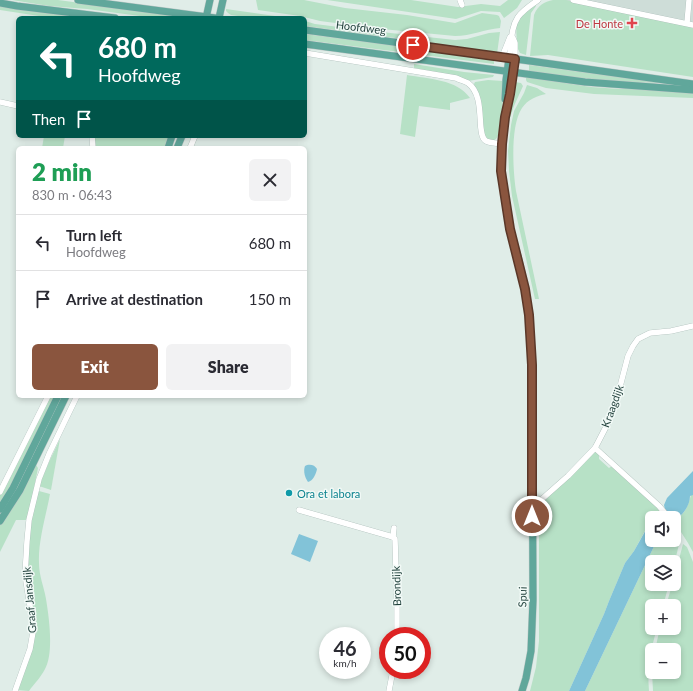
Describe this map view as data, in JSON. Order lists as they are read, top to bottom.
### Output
{
  "streets": {
    "main road": ["Hoofdweg", "Spui"],
    "street": ["Kraagdijk", "Brondijk", "Graaf Jansdijk"]
  },
  "crossings": [
    ["Kraagdijk", "Spui"]
  ],
  "places": {
    "health": ["De Honte"],
    "other": ["Ora et labora"]
  },
  "page": {
    "turn": ["680 m", "Hoofdweg"],
    "then": "Then",
    "heading": ["2 min", "830 m · 06:43"],
    "list": [
      {
        "name": "Turn left",
        "note": "Hoofdweg",
        "value": "680 m"
      },
      {
        "name": "Arrive at destination",
        "value": "150 m"
      }
    ],
    "buttons": ["Exit", "Share"],
    "map_buttons": ["+", "−"],
    "speed": "46 km/h",
    "limit": "50"
  }
}
